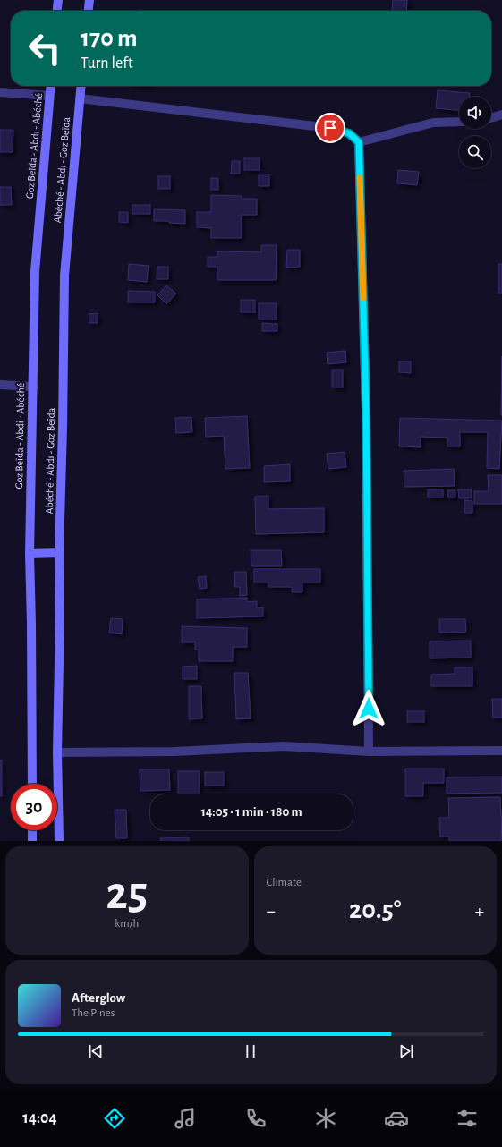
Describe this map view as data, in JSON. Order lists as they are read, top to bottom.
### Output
{
  "streets": {
    "main road": ["Goz Beïda - Abdi - Abéché", "Abéché - Abdi - Goz Beïda"]
  },
  "page": {
    "turn": ["170 m", "Turn left"],
    "limit": "30",
    "trip": "14:05 · 1 min · 180 m",
    "tile": [
      ["25", "km/h"],
      "Climate"
    ],
    "heat": ["−", "20.5°", "+"],
    "song": ["Afterglow", "The Pines"],
    "tabs": "14:04"
  }
}
